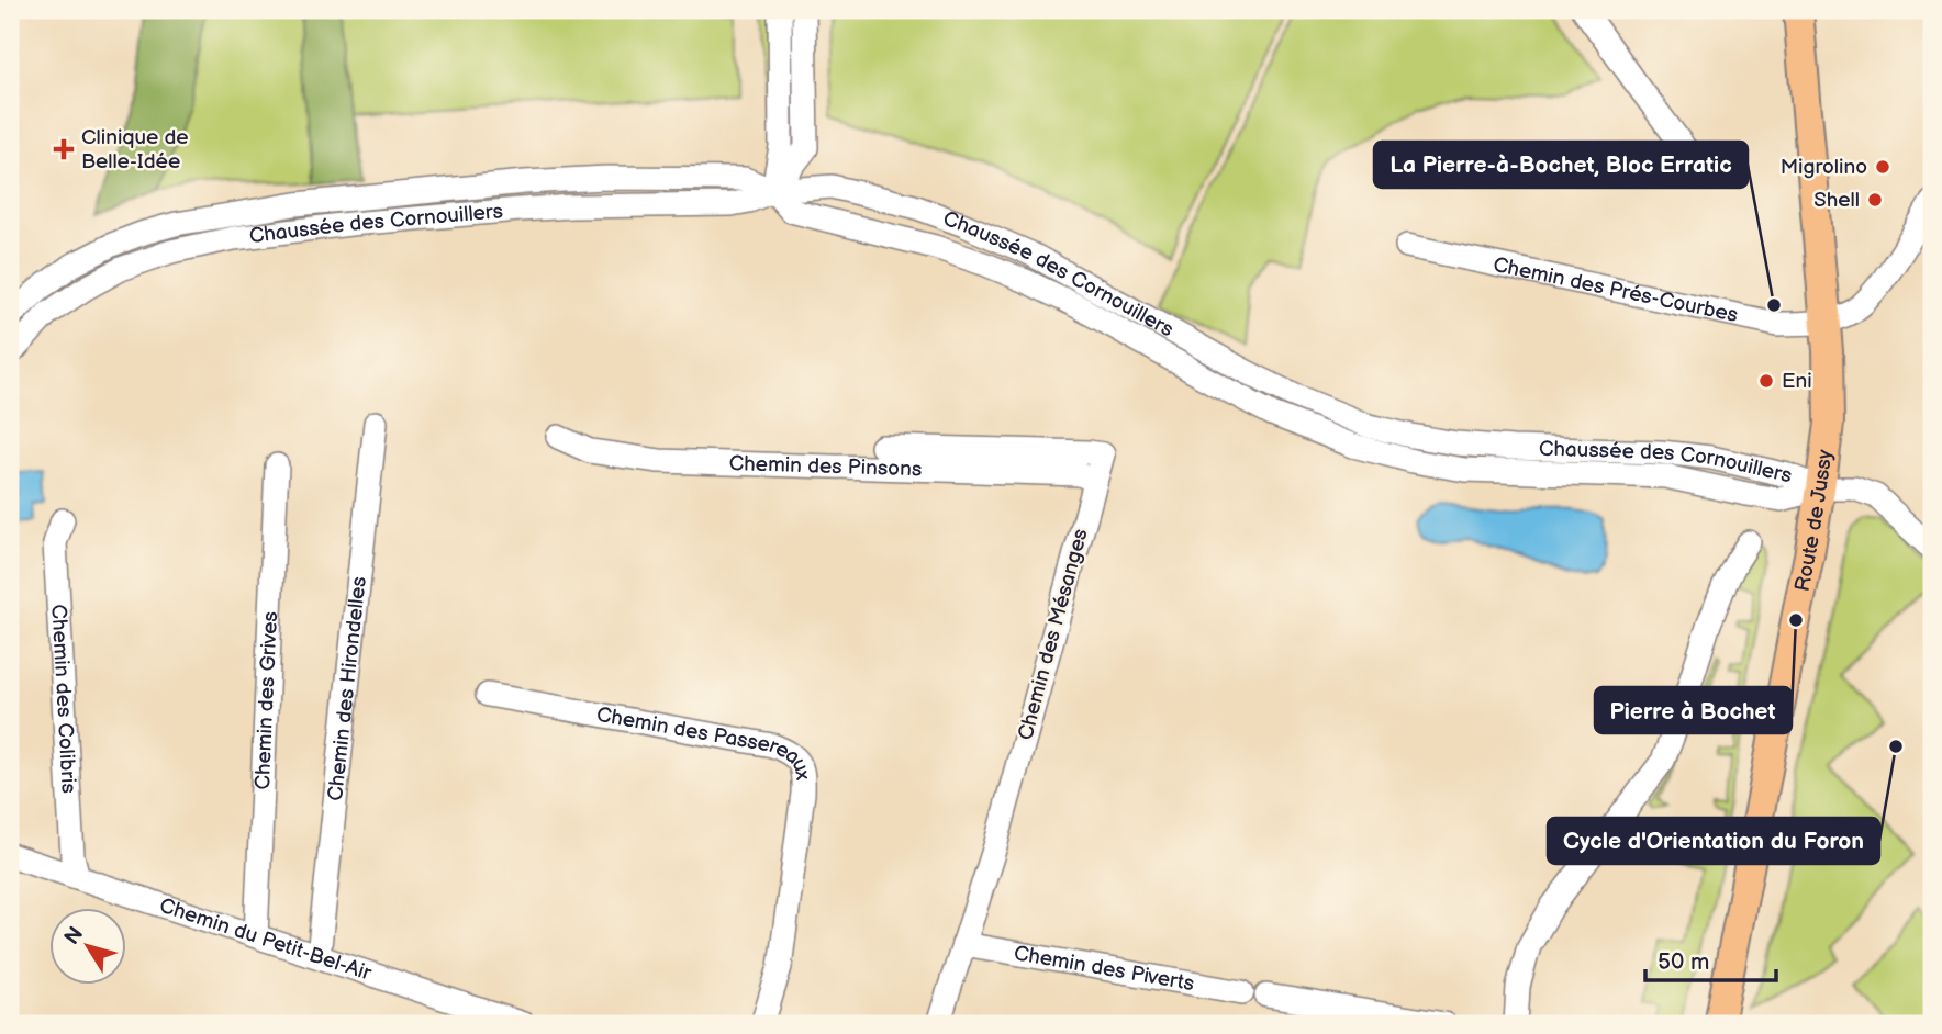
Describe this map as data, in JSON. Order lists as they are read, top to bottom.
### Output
{
  "streets": {
    "main road": ["Route de Jussy"],
    "street": [
      "Chaussée des Cornouillers",
      "Chemin des Prés-Courbes",
      "Chemin des Pinsons",
      "Chemin des Mésanges",
      "Chemin des Hirondelles",
      "Chemin des Colibris",
      "Chemin des Grives",
      "Chemin des Passereaux",
      "Chemin du Petit-Bel-Air",
      "Chemin des Piverts"
    ]
  },
  "crossings": [
    ["Chaussée des Cornouillers", "Route de Jussy"],
    ["Chemin des Prés-Courbes", "Route de Jussy"],
    ["Chemin des Pinsons", "Chemin des Mésanges"],
    ["Chemin des Mésanges", "Chemin des Piverts"],
    ["Chemin des Hirondelles", "Chemin du Petit-Bel-Air"],
    ["Chemin des Colibris", "Chemin du Petit-Bel-Air"],
    ["Chemin des Grives", "Chemin du Petit-Bel-Air"]
  ],
  "places": {
    "health": ["Clinique de Belle-Idée"],
    "other": [
      "Migrolino",
      "Shell",
      "La Pierre-à-Bochet, Bloc Erratic",
      "Eni",
      "Pierre à Bochet",
      "Cycle d'Orientation du Foron"
    ]
  },
  "scale_bar": "50 m",
  "north": "top left"
}
